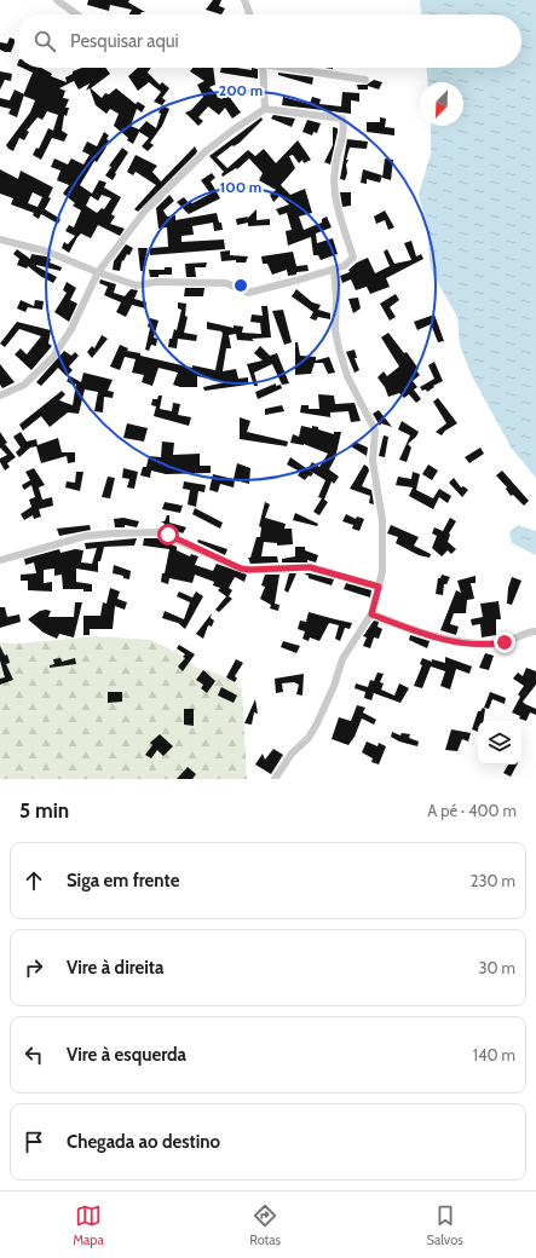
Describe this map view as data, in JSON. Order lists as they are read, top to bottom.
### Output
{
  "north": "bottom left",
  "page": {
    "search": "Pesquisar aqui",
    "heading": ["5 min", "A pé · 400 m"],
    "list": [
      ["Siga em frente", "230 m"],
      ["Vire à direita", "30 m"],
      ["Vire à esquerda", "140 m"],
      "Chegada ao destino"
    ],
    "nav": ["Mapa", "Rotas", "Salvos"]
  },
  "rings": ["200 m", "100 m"]
}
